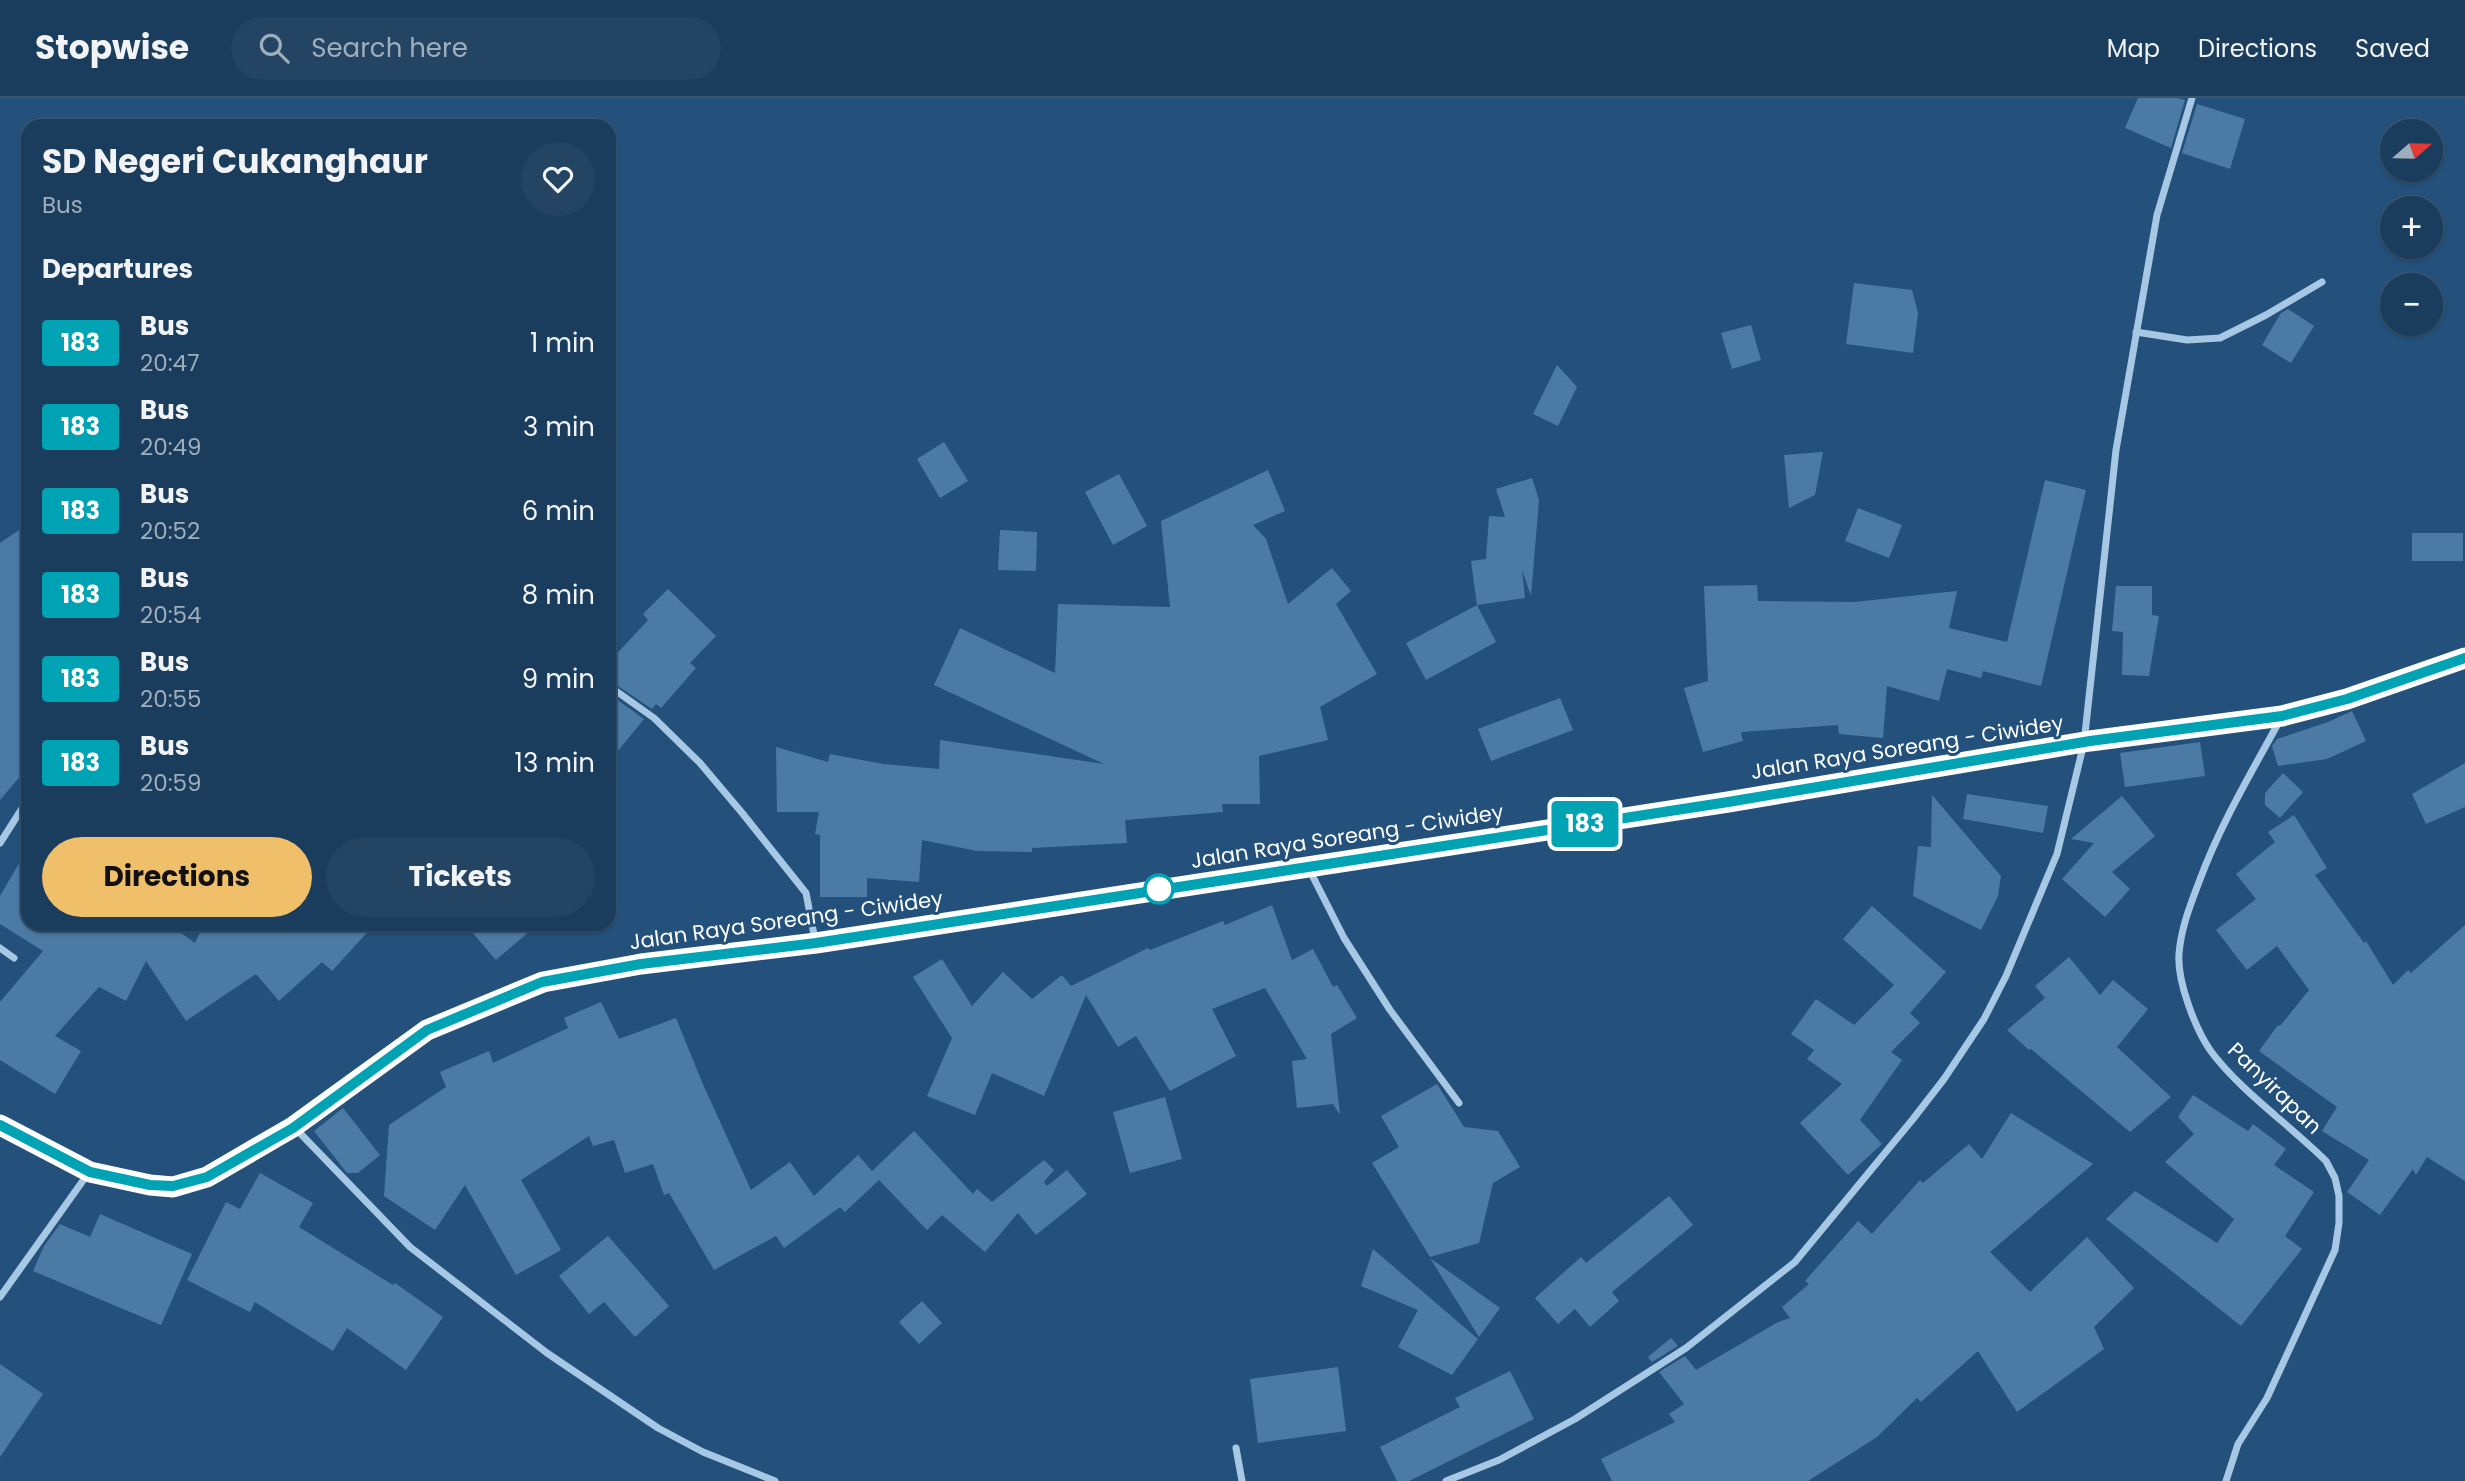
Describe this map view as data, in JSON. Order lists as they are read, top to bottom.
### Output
{
  "streets": {
    "highway": ["Jalan Raya Soreang - Ciwidey"],
    "street": ["Panyirapan"]
  },
  "crossings": [
    ["Jalan Raya Soreang - Ciwidey", "Panyirapan"]
  ],
  "lines": ["bus line 183"],
  "north": "right",
  "page": {
    "header": "Stopwise",
    "search": "Search here",
    "nav": ["Map", "Directions", "Saved"],
    "on_map": "183",
    "map_buttons": ["+", "−"],
    "heading": [
      ["SD Negeri Cukanghaur", "Bus"],
      "Departures"
    ],
    "list": [
      {
        "mark": "183",
        "name": "Bus",
        "note": "20:47",
        "value": "1 min"
      },
      {
        "mark": "183",
        "name": "Bus",
        "note": "20:49",
        "value": "3 min"
      },
      {
        "mark": "183",
        "name": "Bus",
        "note": "20:52",
        "value": "6 min"
      },
      {
        "mark": "183",
        "name": "Bus",
        "note": "20:54",
        "value": "8 min"
      },
      {
        "mark": "183",
        "name": "Bus",
        "note": "20:55",
        "value": "9 min"
      },
      {
        "mark": "183",
        "name": "Bus",
        "note": "20:59",
        "value": "13 min"
      }
    ],
    "buttons": ["Directions", "Tickets"]
  }
}
